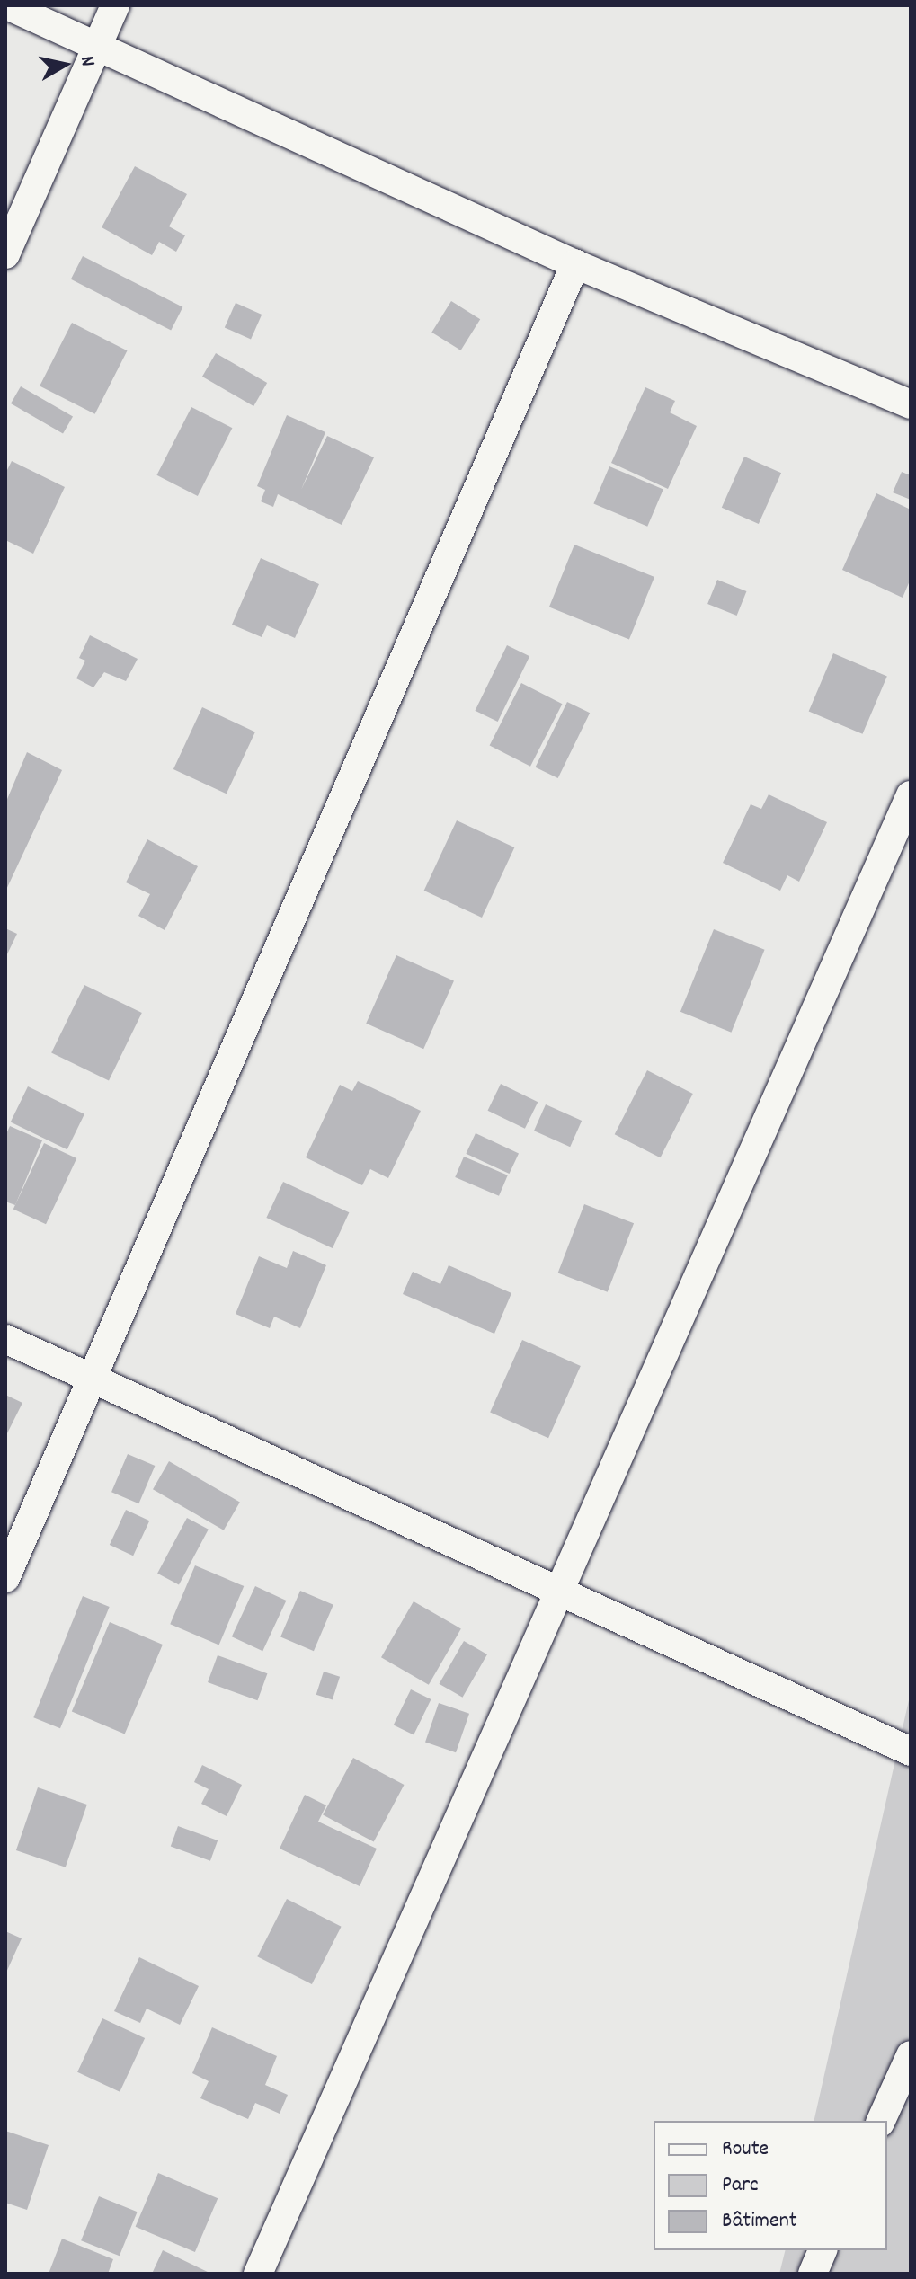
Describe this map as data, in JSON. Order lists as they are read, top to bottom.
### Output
{
  "legend": ["Route", "Parc", "Bâtiment"],
  "north": "right"
}
